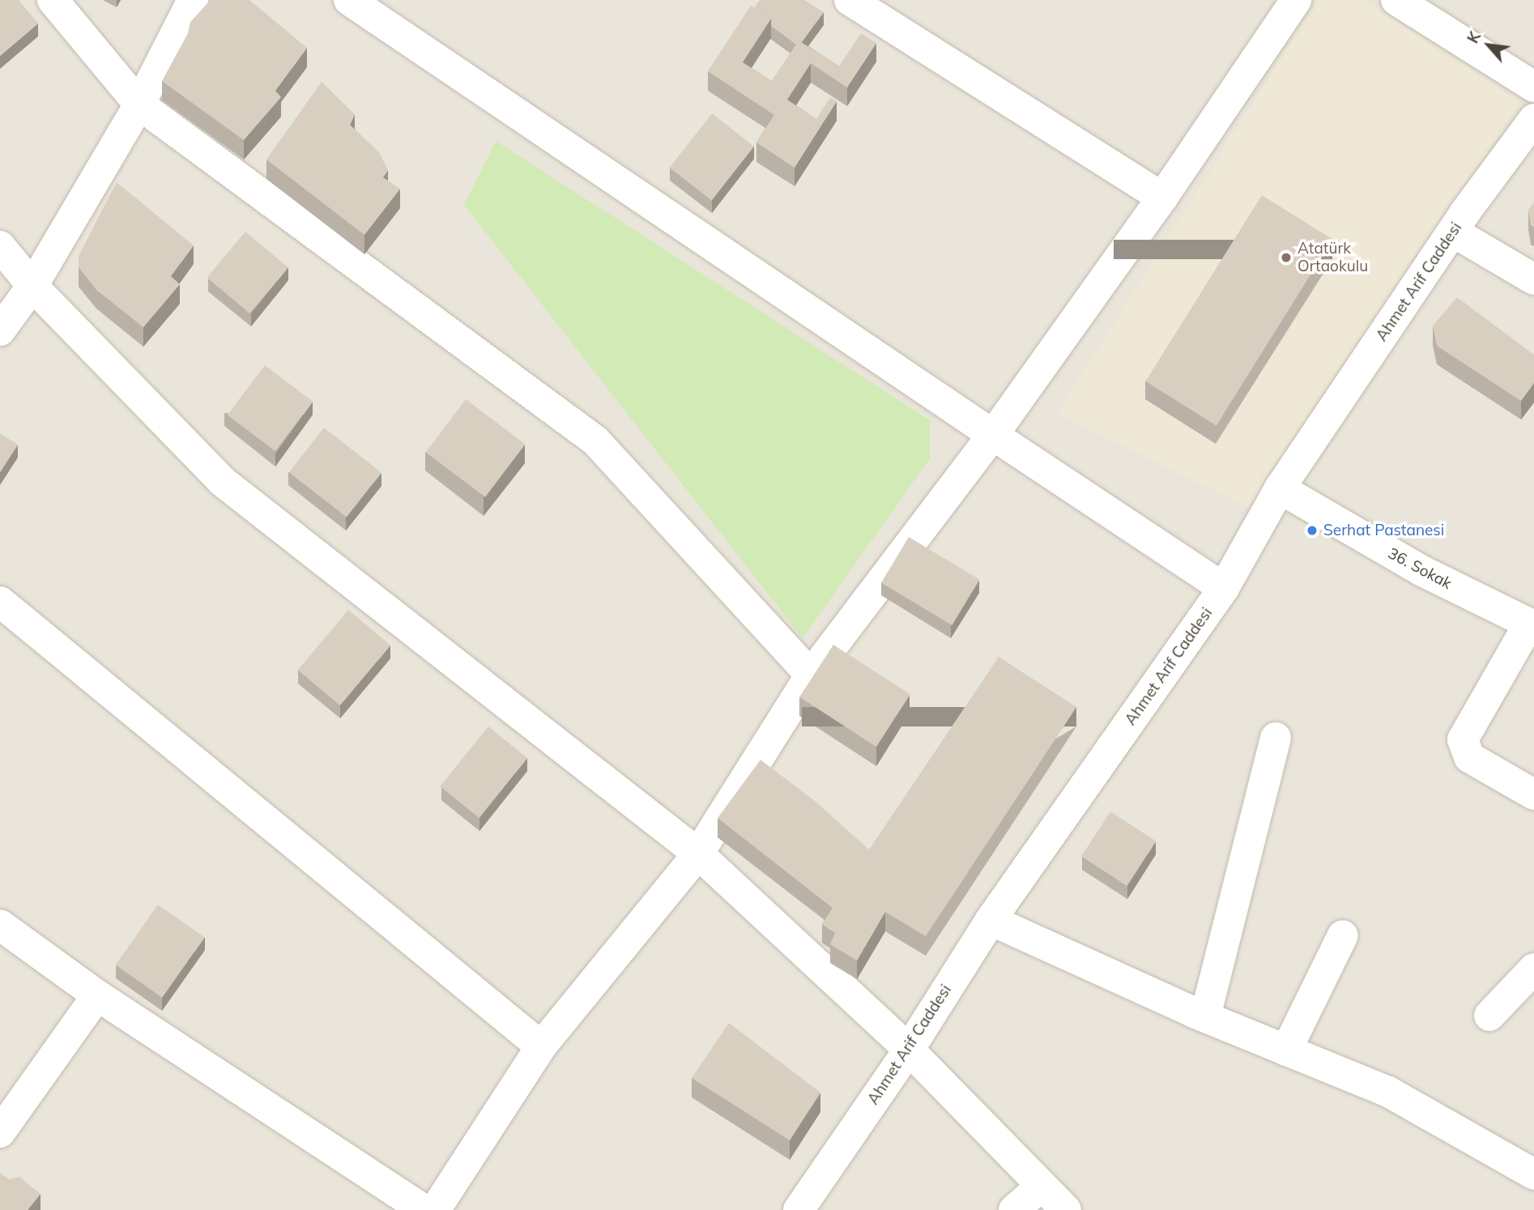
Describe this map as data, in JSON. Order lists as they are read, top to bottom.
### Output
{
  "streets": {
    "street": ["Ahmet Arif Caddesi", "36. Sokak"]
  },
  "crossings": [
    ["Ahmet Arif Caddesi", "36. Sokak"]
  ],
  "places": ["Atatürk Ortaokulu", "Serhat Pastanesi"],
  "north": "top left"
}
